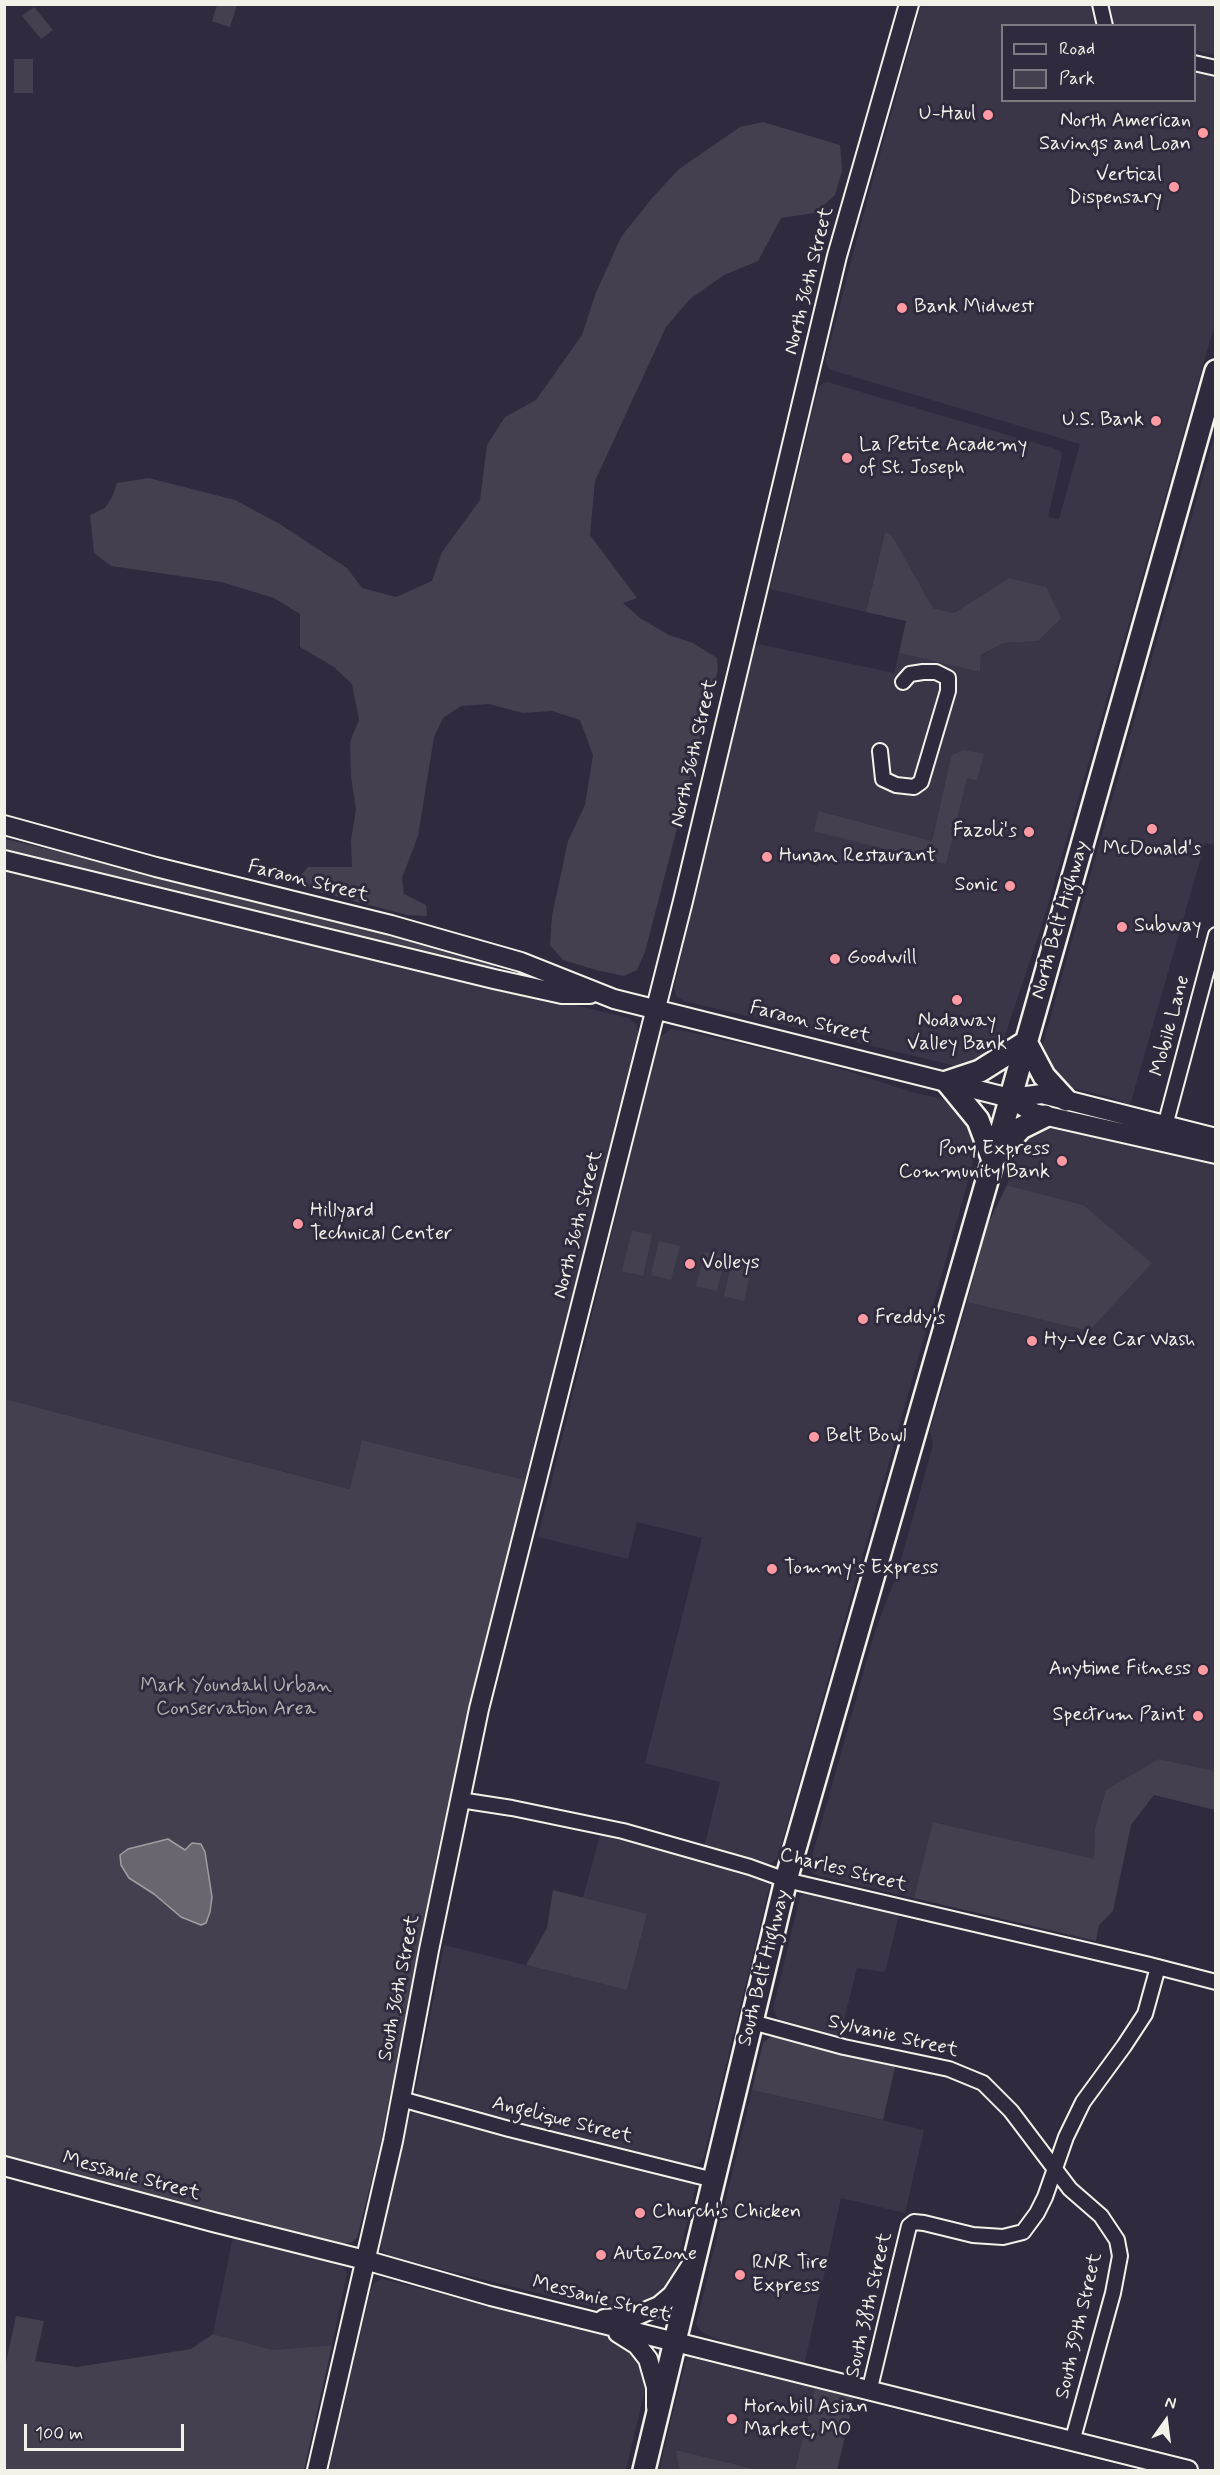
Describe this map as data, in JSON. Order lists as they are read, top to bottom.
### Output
{
  "streets": {
    "main road": [
      "North 36th Street",
      "Faraon Street",
      "North Belt Highway",
      "South Belt Highway",
      "South 36th Street",
      "Messanie Street"
    ],
    "street": [
      "Mobile Lane",
      "Charles Street",
      "Sylvanie Street",
      "Angelique Street",
      "South 38th Street",
      "South 39th Street"
    ]
  },
  "crossings": [
    ["North 36th Street", "Faraon Street"],
    ["North 36th Street", "South 36th Street"],
    ["Faraon Street", "North Belt Highway"],
    ["Faraon Street", "Mobile Lane"],
    ["North Belt Highway", "South Belt Highway"],
    ["Charles Street", "South Belt Highway"],
    ["Charles Street", "South 36th Street"],
    ["South Belt Highway", "Sylvanie Street"],
    ["South Belt Highway", "Angelique Street"],
    ["South Belt Highway", "Messanie Street"],
    ["South 36th Street", "Angelique Street"],
    ["South 36th Street", "Messanie Street"],
    ["Sylvanie Street", "South 38th Street"],
    ["Sylvanie Street", "South 39th Street"],
    ["Messanie Street", "South 38th Street"],
    ["Messanie Street", "South 39th Street"],
    ["South 38th Street", "South 39th Street"]
  ],
  "parks": ["Mark Youndahl Urban Conservation Area"],
  "places": [
    "U-Haul",
    "North American Savings and Loan",
    "Vertical Dispensary",
    "Bank Midwest",
    "U.S. Bank",
    "La Petite Academy of St. Joseph",
    "McDonald's",
    "Fazoli's",
    "Hunan Restaurant",
    "Sonic",
    "Subway",
    "Goodwill",
    "Nodaway Valley Bank",
    "Pony Express Community Bank",
    "Hillyard Technical Center",
    "Volleys",
    "Freddy's",
    "Hy-Vee Car Wash",
    "Belt Bowl",
    "Tommy's Express",
    "Anytime Fitness",
    "Spectrum Paint",
    "Church's Chicken",
    "AutoZone",
    "RNR Tire Express",
    "Hornbill Asian Market, MO"
  ],
  "legend": ["Road", "Park"],
  "scale_bar": "100 m",
  "north": "top"
}
